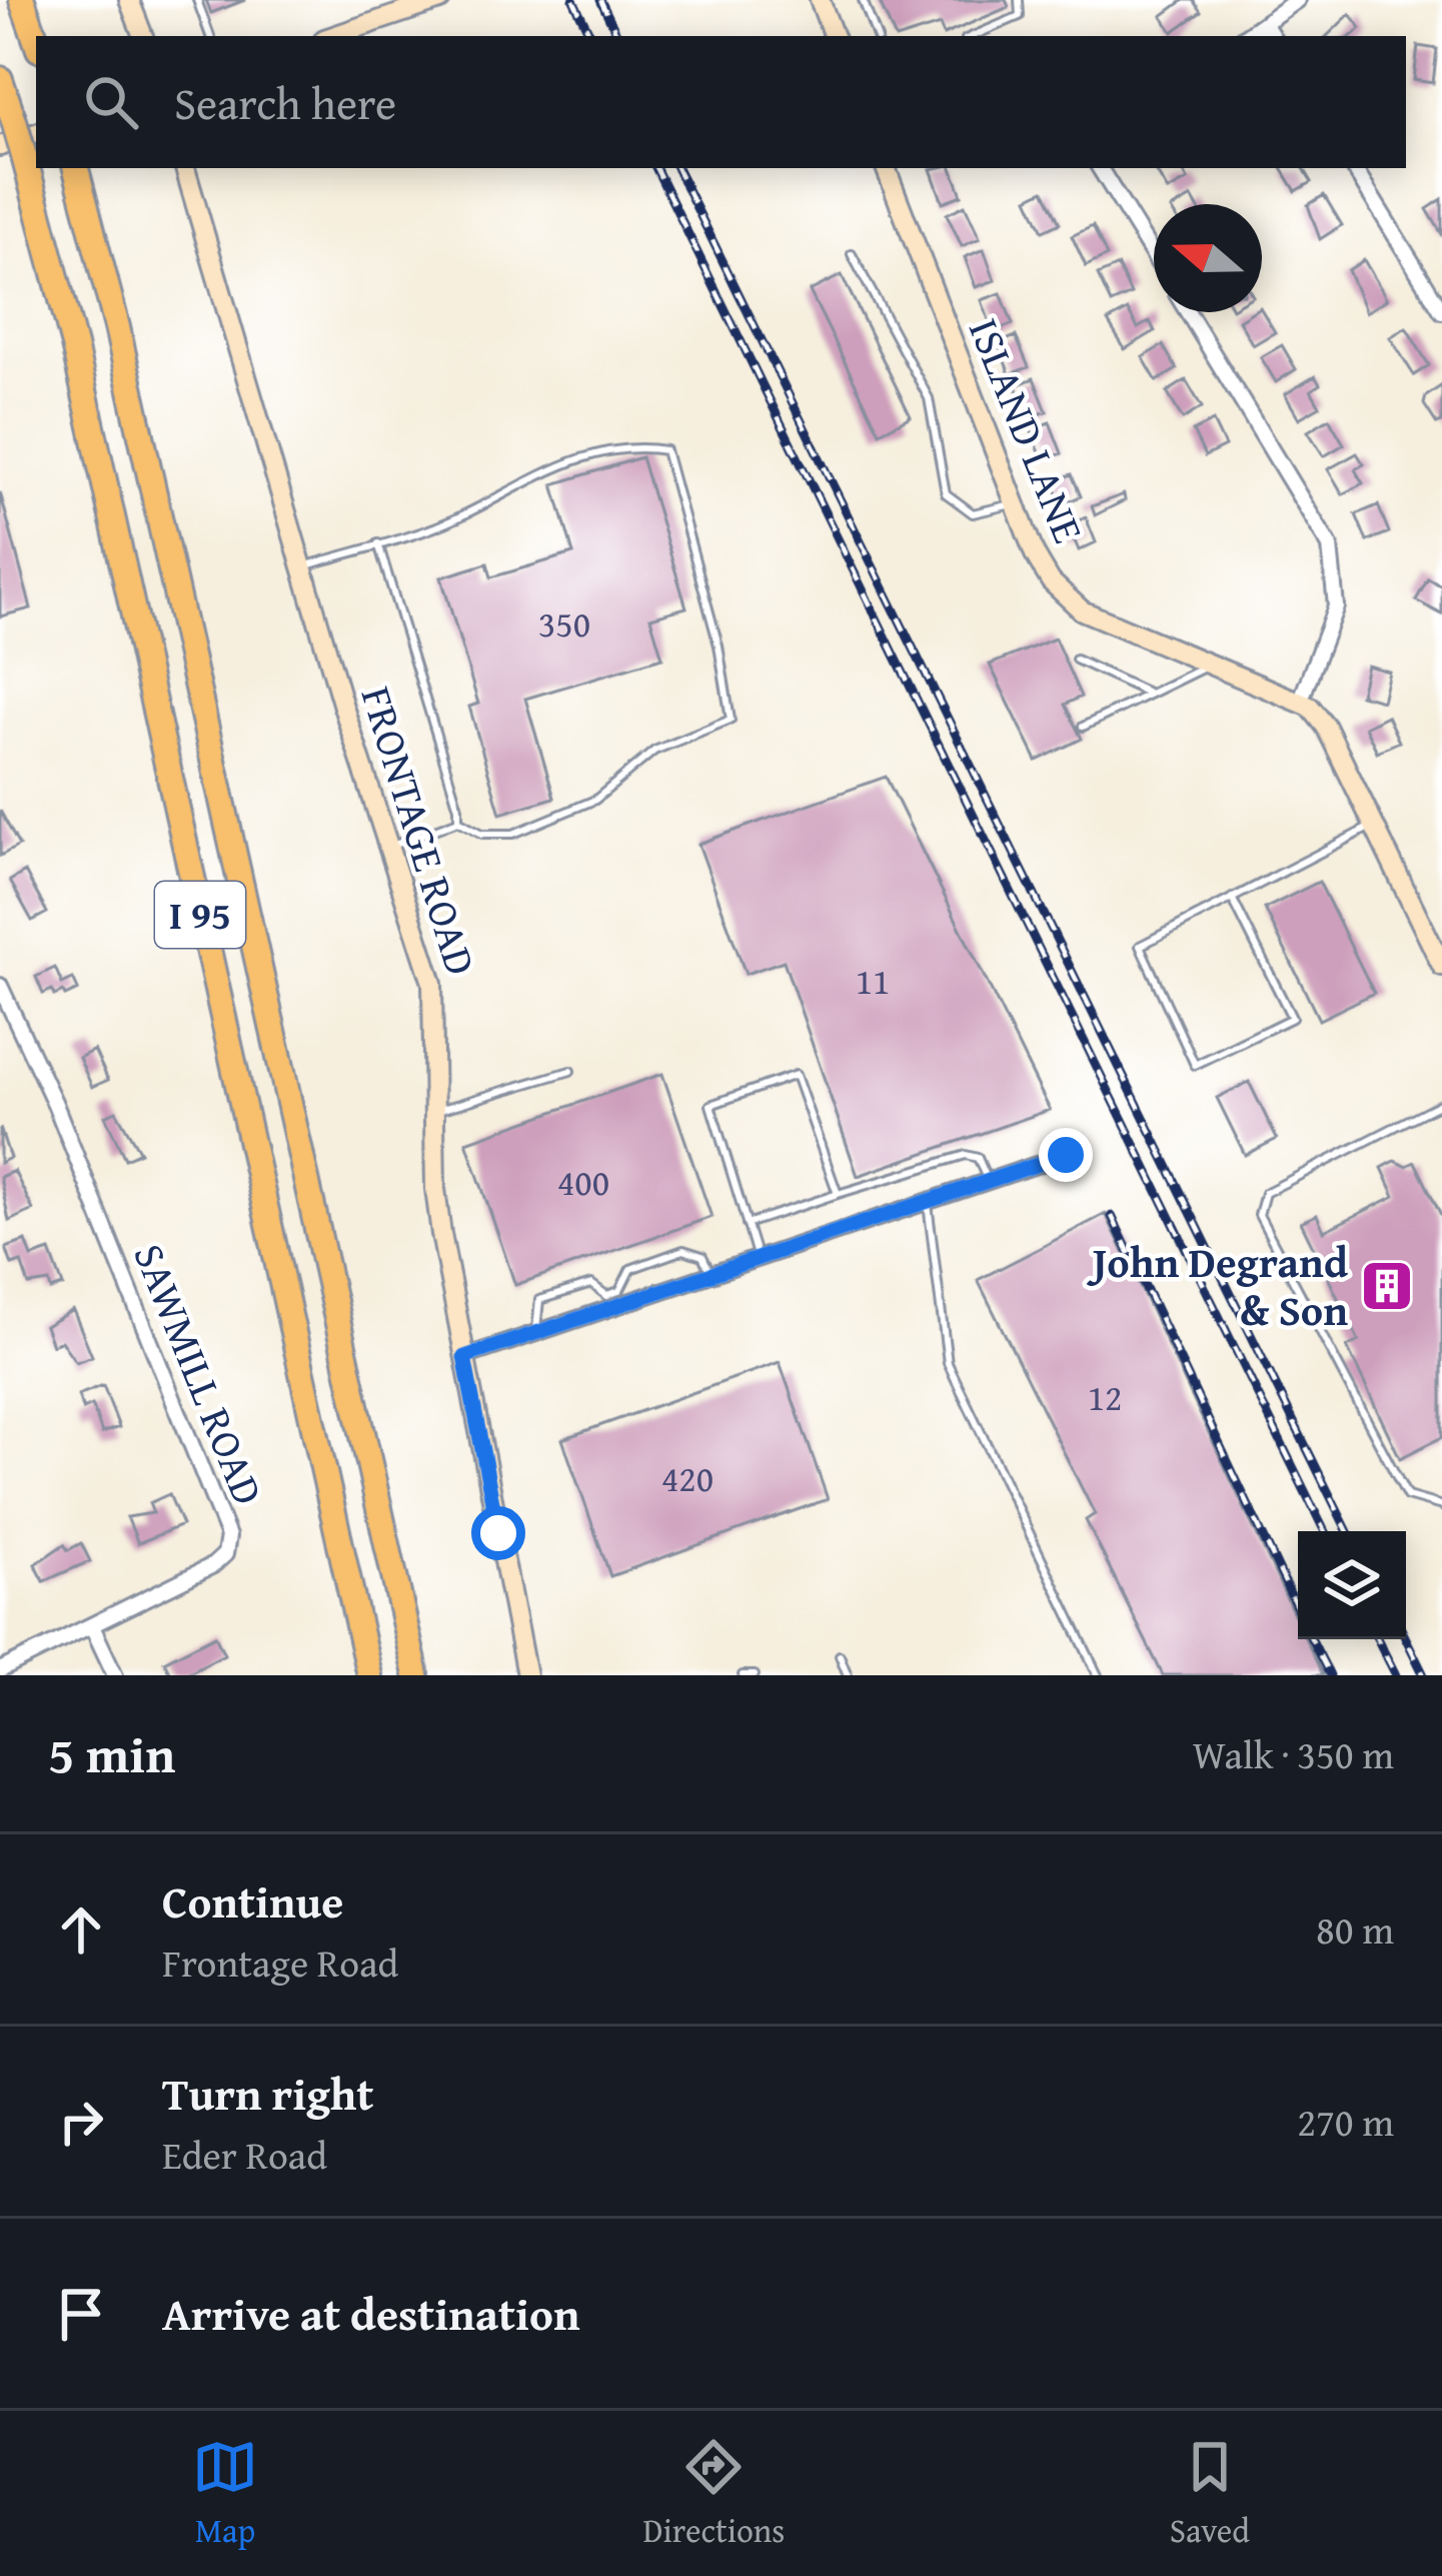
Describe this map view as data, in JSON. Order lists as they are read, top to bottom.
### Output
{
  "streets": {
    "highway": ["I 95"],
    "street": ["ISLAND LANE", "FRONTAGE ROAD", "SAWMILL ROAD"]
  },
  "places": {
    "building": ["John Degrand & Son"]
  },
  "house_numbers": [
    "350",
    "11",
    "400",
    "12",
    "420"
  ],
  "north": "left",
  "page": {
    "search": "Search here",
    "heading": ["5 min", "Walk · 350 m"],
    "list": [
      ["Continue", "Frontage Road", "80 m"],
      ["Turn right", "Eder Road", "270 m"],
      "Arrive at destination"
    ],
    "nav": ["Map", "Directions", "Saved"]
  }
}
